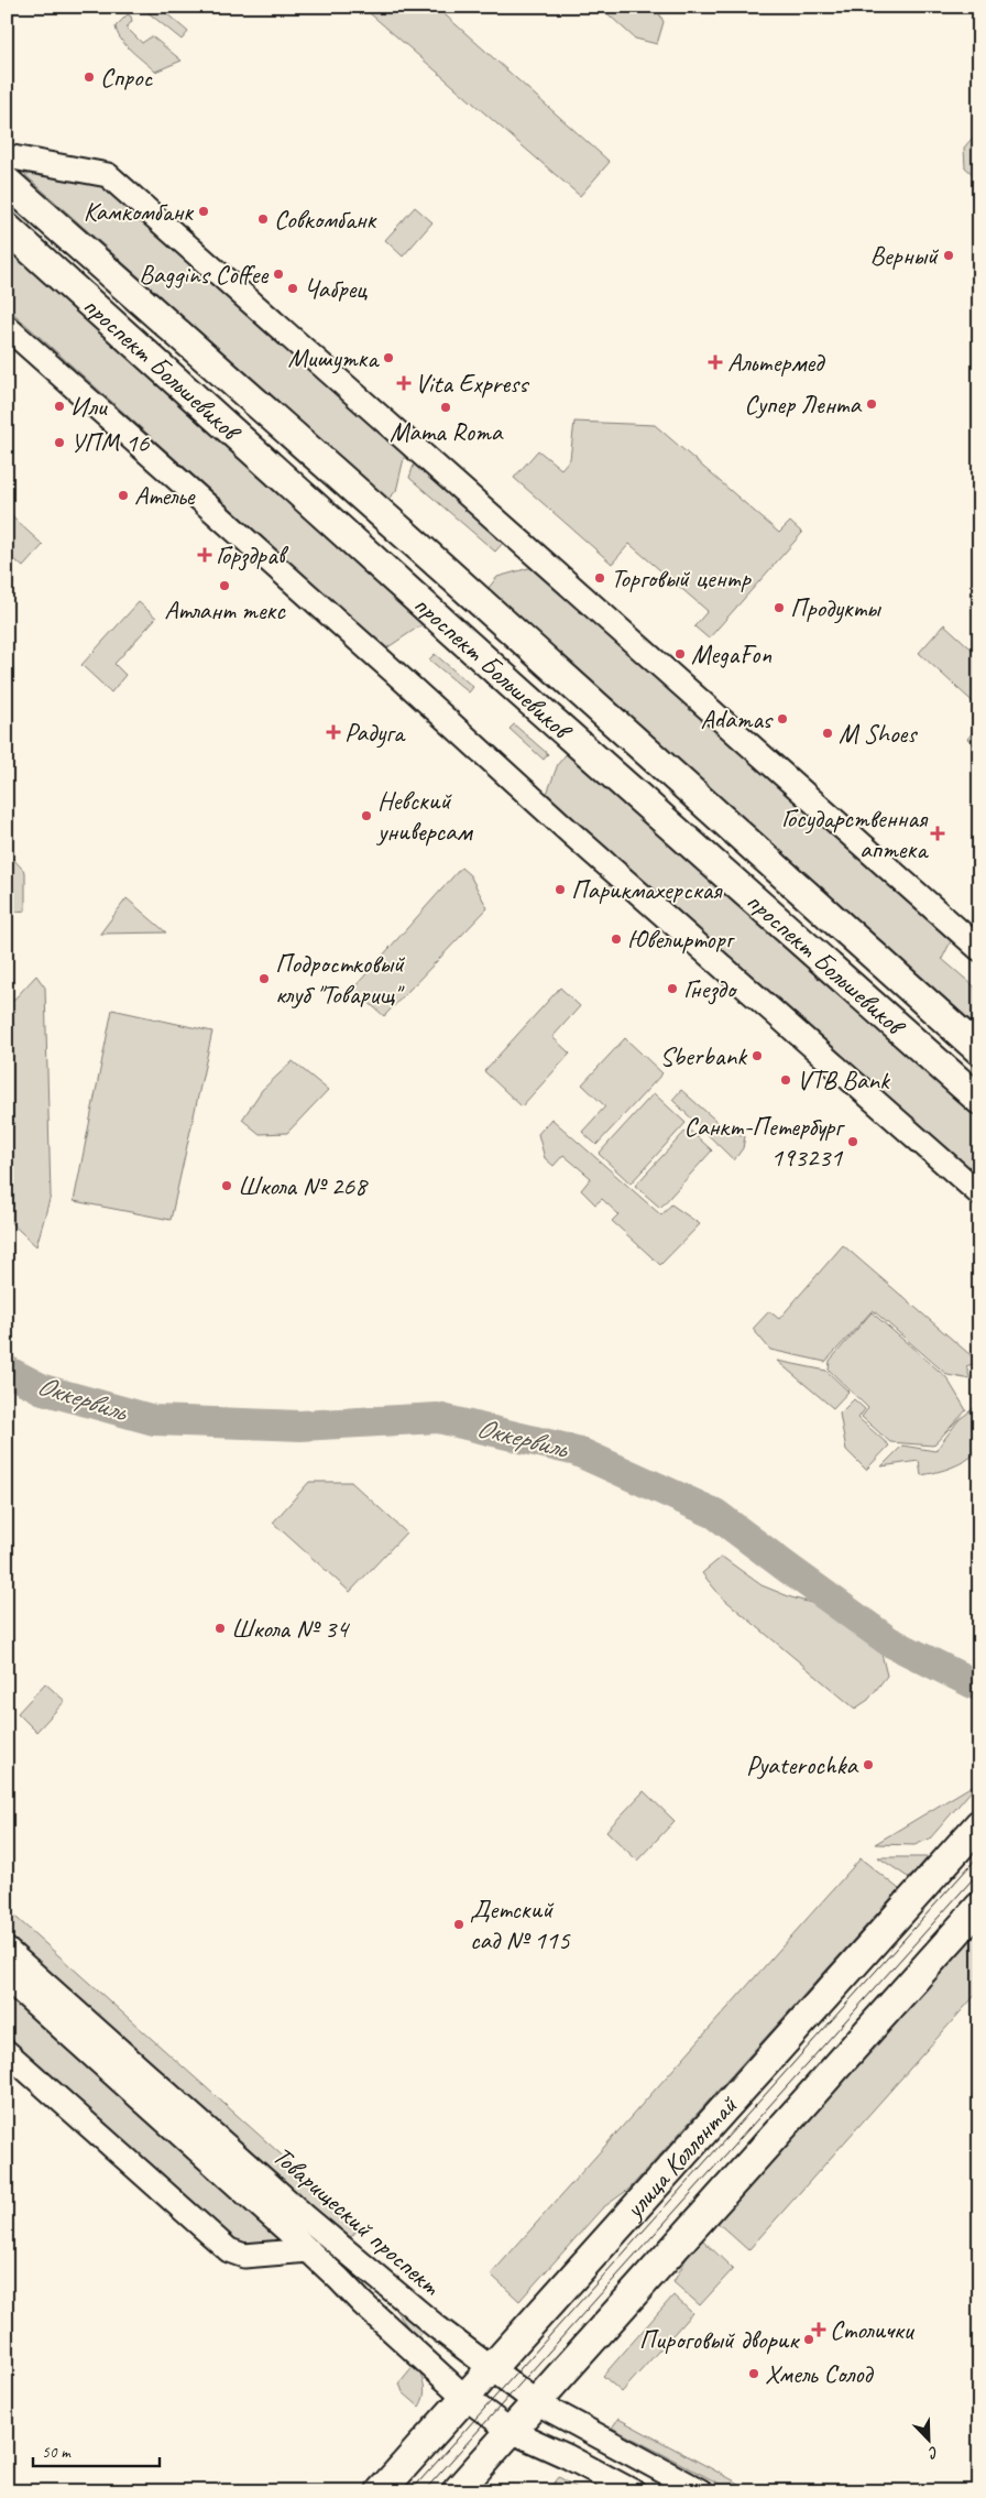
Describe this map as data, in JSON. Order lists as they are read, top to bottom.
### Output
{
  "streets": {
    "main road": ["проспект Большевиков", "улица Коллонтай"],
    "street": ["Товарищеский проспект"]
  },
  "crossings": [
    ["улица Коллонтай", "Товарищеский проспект"]
  ],
  "water": ["Оккервиль"],
  "places": {
    "other": [
      "Спрос",
      "Камкомбанк",
      "Совкомбанк",
      "Верный",
      "Baggins Coffee",
      "Чабрец",
      "Мишутка",
      "Супер Лента",
      "Или",
      "Mama Roma",
      "УПМ 16",
      "Ателье",
      "Торговый центр",
      "Атлант текс",
      "Продукты",
      "MegaFon",
      "Adamas",
      "M Shoes",
      "Невский универсам",
      "Парикмахерская",
      "Ювелирторг",
      "Подростковый клуб \"Товарищ\"",
      "Гнездо",
      "Sberbank",
      "VTB Bank",
      "Санкт-Петербург 193231",
      "Школа № 268",
      "Школа № 34",
      "Pyaterochka",
      "Детский сад № 115",
      "Пироговый дворик",
      "Хмель Солод"
    ],
    "health": [
      "Альтермед",
      "Vita Express",
      "Горздрав",
      "Радуга",
      "Государственная аптека",
      "Столички"
    ]
  },
  "scale_bar": "50 m",
  "north": "bottom right"
}
